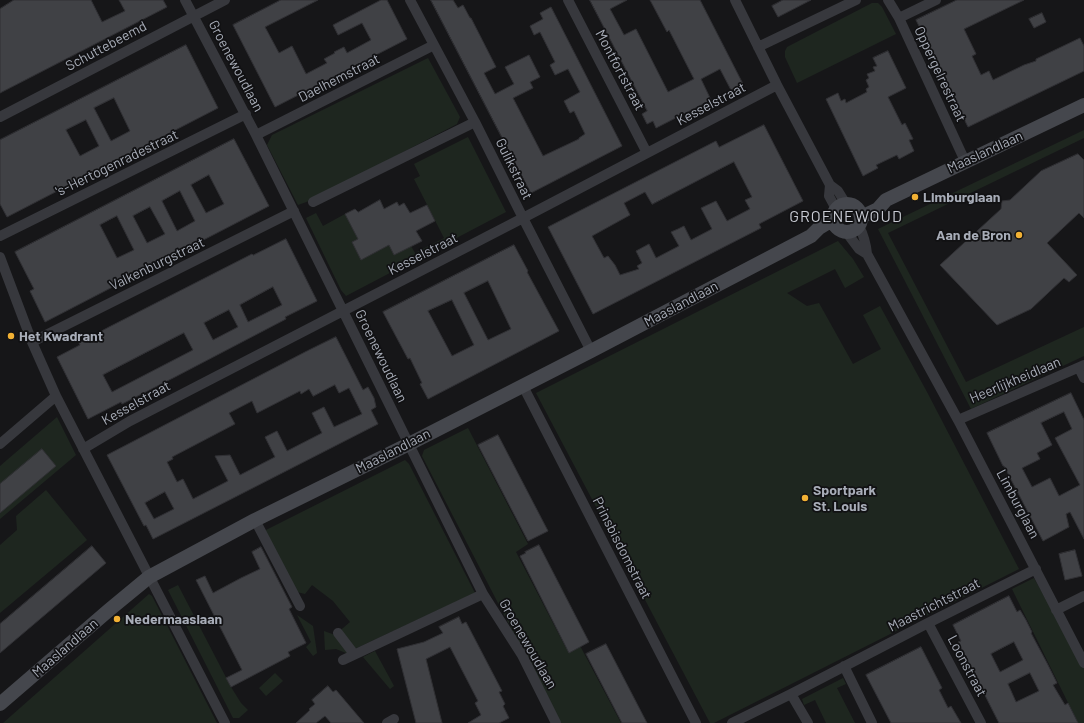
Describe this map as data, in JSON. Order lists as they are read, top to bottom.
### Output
{
  "streets": {
    "street": [
      "Schuttebeemd",
      "Groenewoudlaan",
      "Montfortstraat",
      "Oppergelrestraat",
      "Daelhemstraat",
      "Kesselstraat",
      "Maaslandlaan",
      "'s-Hertogenradestraat",
      "Gulikstraat",
      "Valkenburgstraat",
      "Heerlijkheidlaan",
      "Limburglaan",
      "Prinsbisdomstraat",
      "Maastrichtstraat",
      "Loonstraat"
    ]
  },
  "crossings": [
    ["Schuttebeemd", "Groenewoudlaan"],
    ["Groenewoudlaan", "Daelhemstraat"],
    ["Groenewoudlaan", "Kesselstraat"],
    ["Groenewoudlaan", "Maaslandlaan"],
    ["Groenewoudlaan", "'s-Hertogenradestraat"],
    ["Groenewoudlaan", "Valkenburgstraat"],
    ["Montfortstraat", "Kesselstraat"],
    ["Oppergelrestraat", "Maaslandlaan"],
    ["Daelhemstraat", "Gulikstraat"],
    ["Kesselstraat", "Gulikstraat"],
    ["Kesselstraat", "Limburglaan"],
    ["Maaslandlaan", "Gulikstraat"],
    ["Maaslandlaan", "Limburglaan"],
    ["Maaslandlaan", "Prinsbisdomstraat"],
    ["Heerlijkheidlaan", "Limburglaan"],
    ["Limburglaan", "Maastrichtstraat"],
    ["Maastrichtstraat", "Loonstraat"]
  ],
  "districts": ["GROENEWOUD"],
  "places": [
    "Limburglaan",
    "Aan de Bron",
    "Het Kwadrant",
    "Sportpark St. Louis",
    "Nedermaaslaan"
  ]
}
